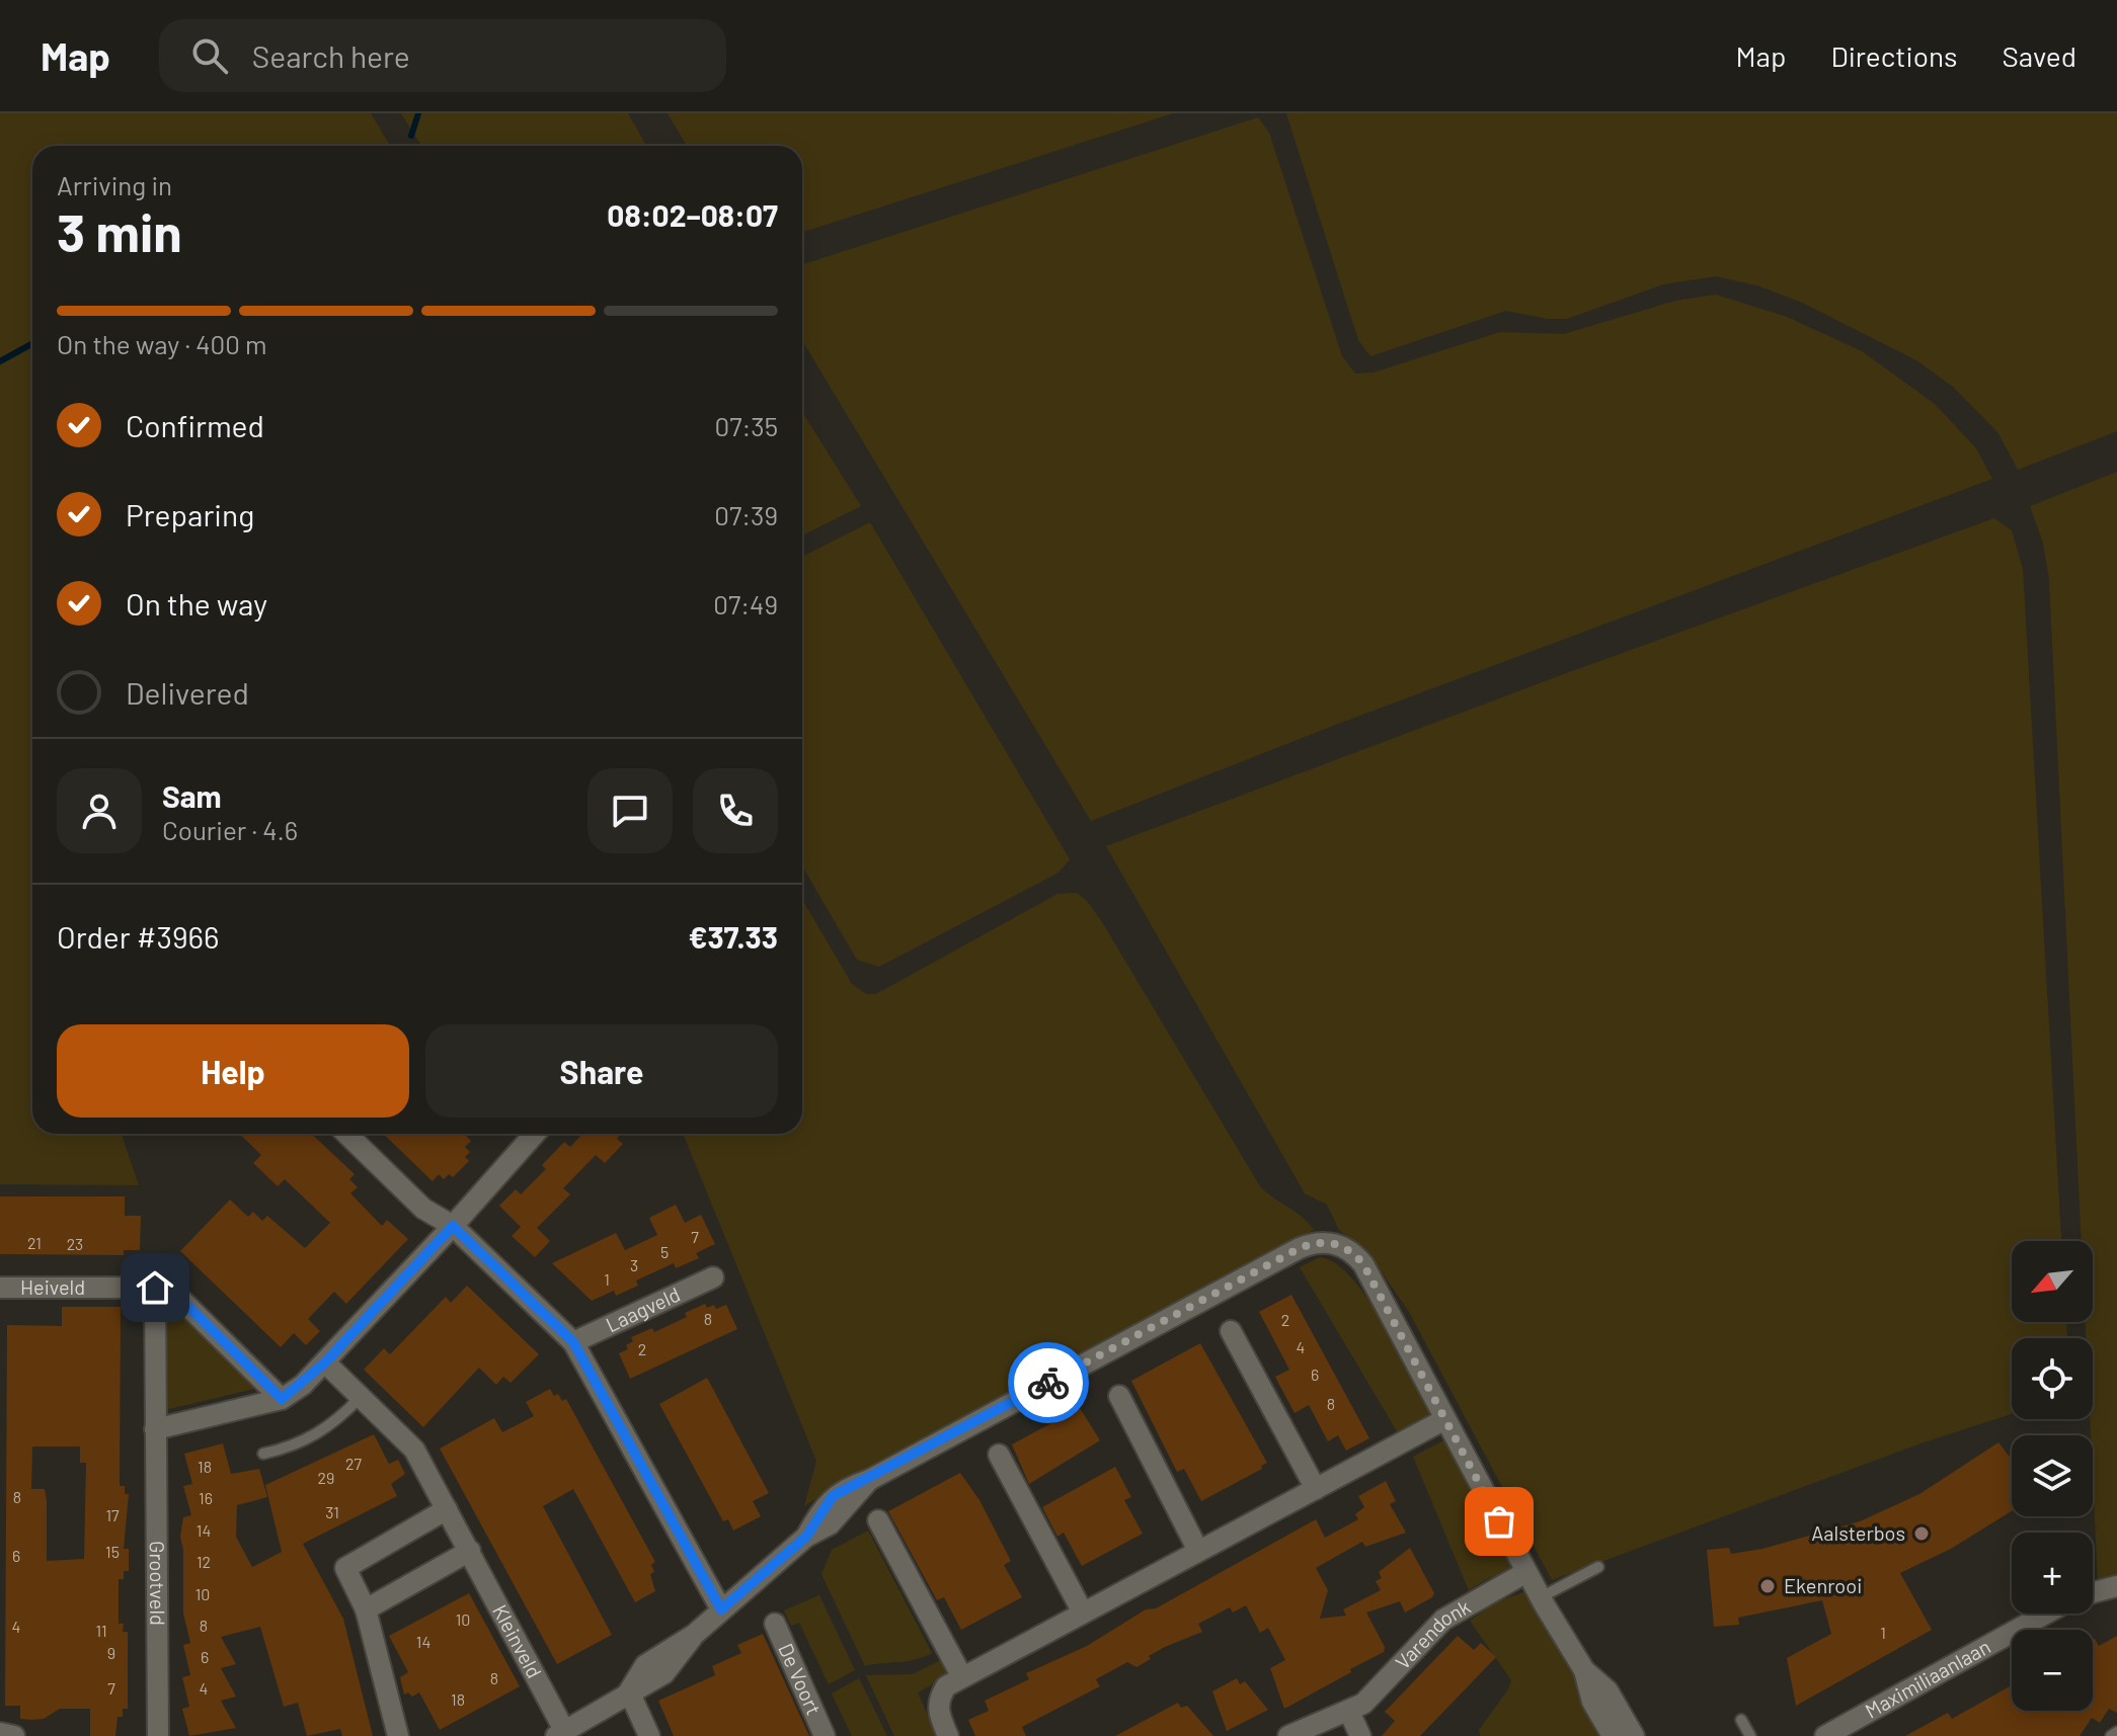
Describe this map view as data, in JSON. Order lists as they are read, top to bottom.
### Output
{
  "streets": {
    "street": [
      "Heiveld",
      "Laagveld",
      "Grootveld",
      "Varendonk",
      "Kleinveld",
      "De Voort",
      "Maximiliaanlaan"
    ]
  },
  "crossings": [
    ["Heiveld", "Grootveld"]
  ],
  "places": ["Aalsterbos", "Ekenrooi"],
  "house_numbers": [
    "7",
    "21",
    "23",
    "5",
    "3",
    "1",
    "8",
    "2",
    "4",
    "2",
    "6",
    "8",
    "27",
    "18",
    "29",
    "8",
    "16",
    "31",
    "17",
    "14",
    "15",
    "6",
    "12",
    "10",
    "10",
    "8",
    "4",
    "11",
    "1",
    "14",
    "9",
    "6",
    "8",
    "7",
    "4",
    "18"
  ],
  "north": "bottom left",
  "page": {
    "header": "Map",
    "search": "Search here",
    "nav": ["Map", "Directions", "Saved"],
    "heading": ["3 min", "Arriving in", "08:02–08:07"],
    "panel": [
      "Sam",
      "Courier · 4.6",
      "Order #3966",
      "€37.33"
    ],
    "bar": "On the way · 400 m",
    "list": [
      ["Confirmed", "07:35"],
      ["Preparing", "07:39"],
      ["On the way", "07:49"],
      "Delivered"
    ],
    "buttons": ["Help", "Share"],
    "map_buttons": ["+", "−"]
  }
}
